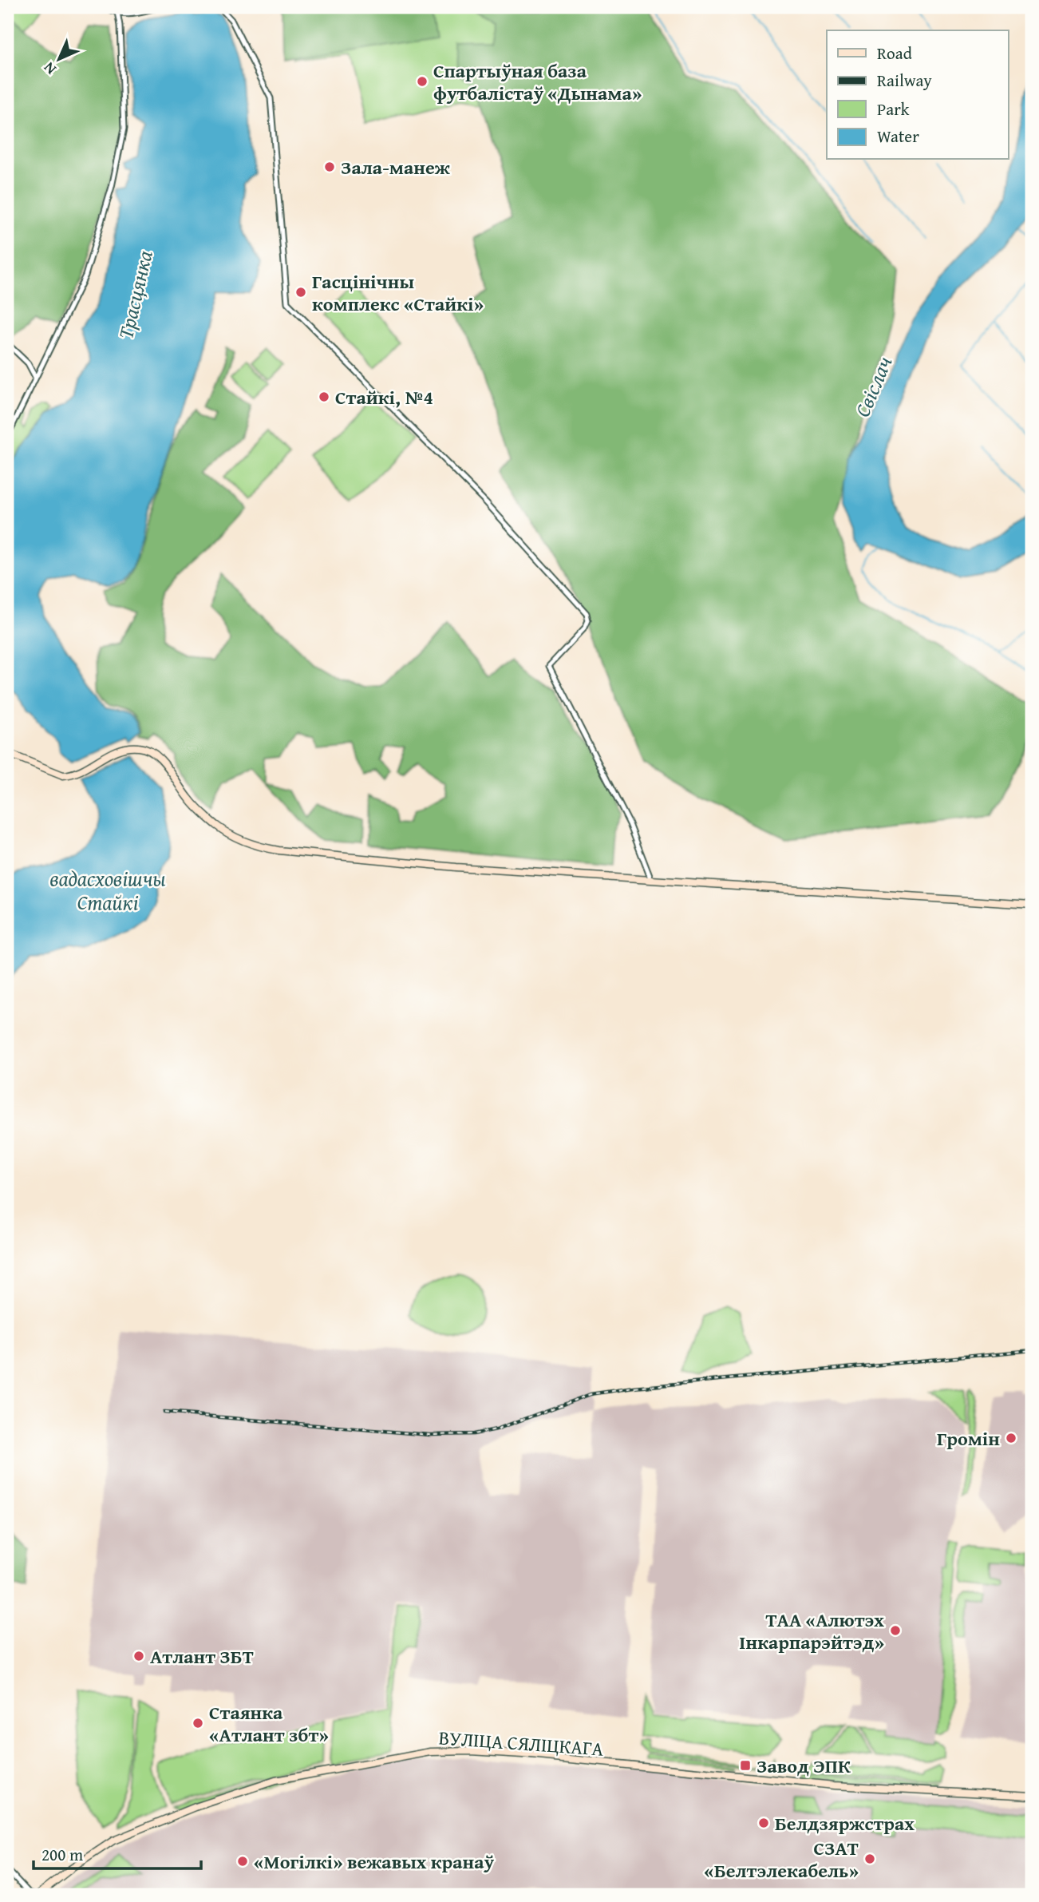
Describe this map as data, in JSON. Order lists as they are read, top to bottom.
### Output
{
  "streets": {
    "main road": ["ВУЛІЦА СЯЛІЦКАГА"]
  },
  "water": ["Трасцянка", "Свіслач", "вадасховішчы Стайкі"],
  "places": {
    "other": [
      "Спартыўная база футбалістаў «Дынама»",
      "Зала-манеж",
      "Гасцінічны комплекс «Стайкі»",
      "Стайкі, №4",
      "Громін",
      "ТАА «Алютэх Інкарпарэйтэд»",
      "Атлант ЗБТ",
      "Стаянка «Атлант збт»",
      "Белдзяржстрах",
      "СЗАТ «Белтэлекабель»",
      "«Могілкі» вежавых кранаў"
    ],
    "transit": ["Завод ЭПК"]
  },
  "legend": [
    "Road",
    "Railway",
    "Park",
    "Water"
  ],
  "scale_bar": "200 m",
  "north": "bottom left"
}
